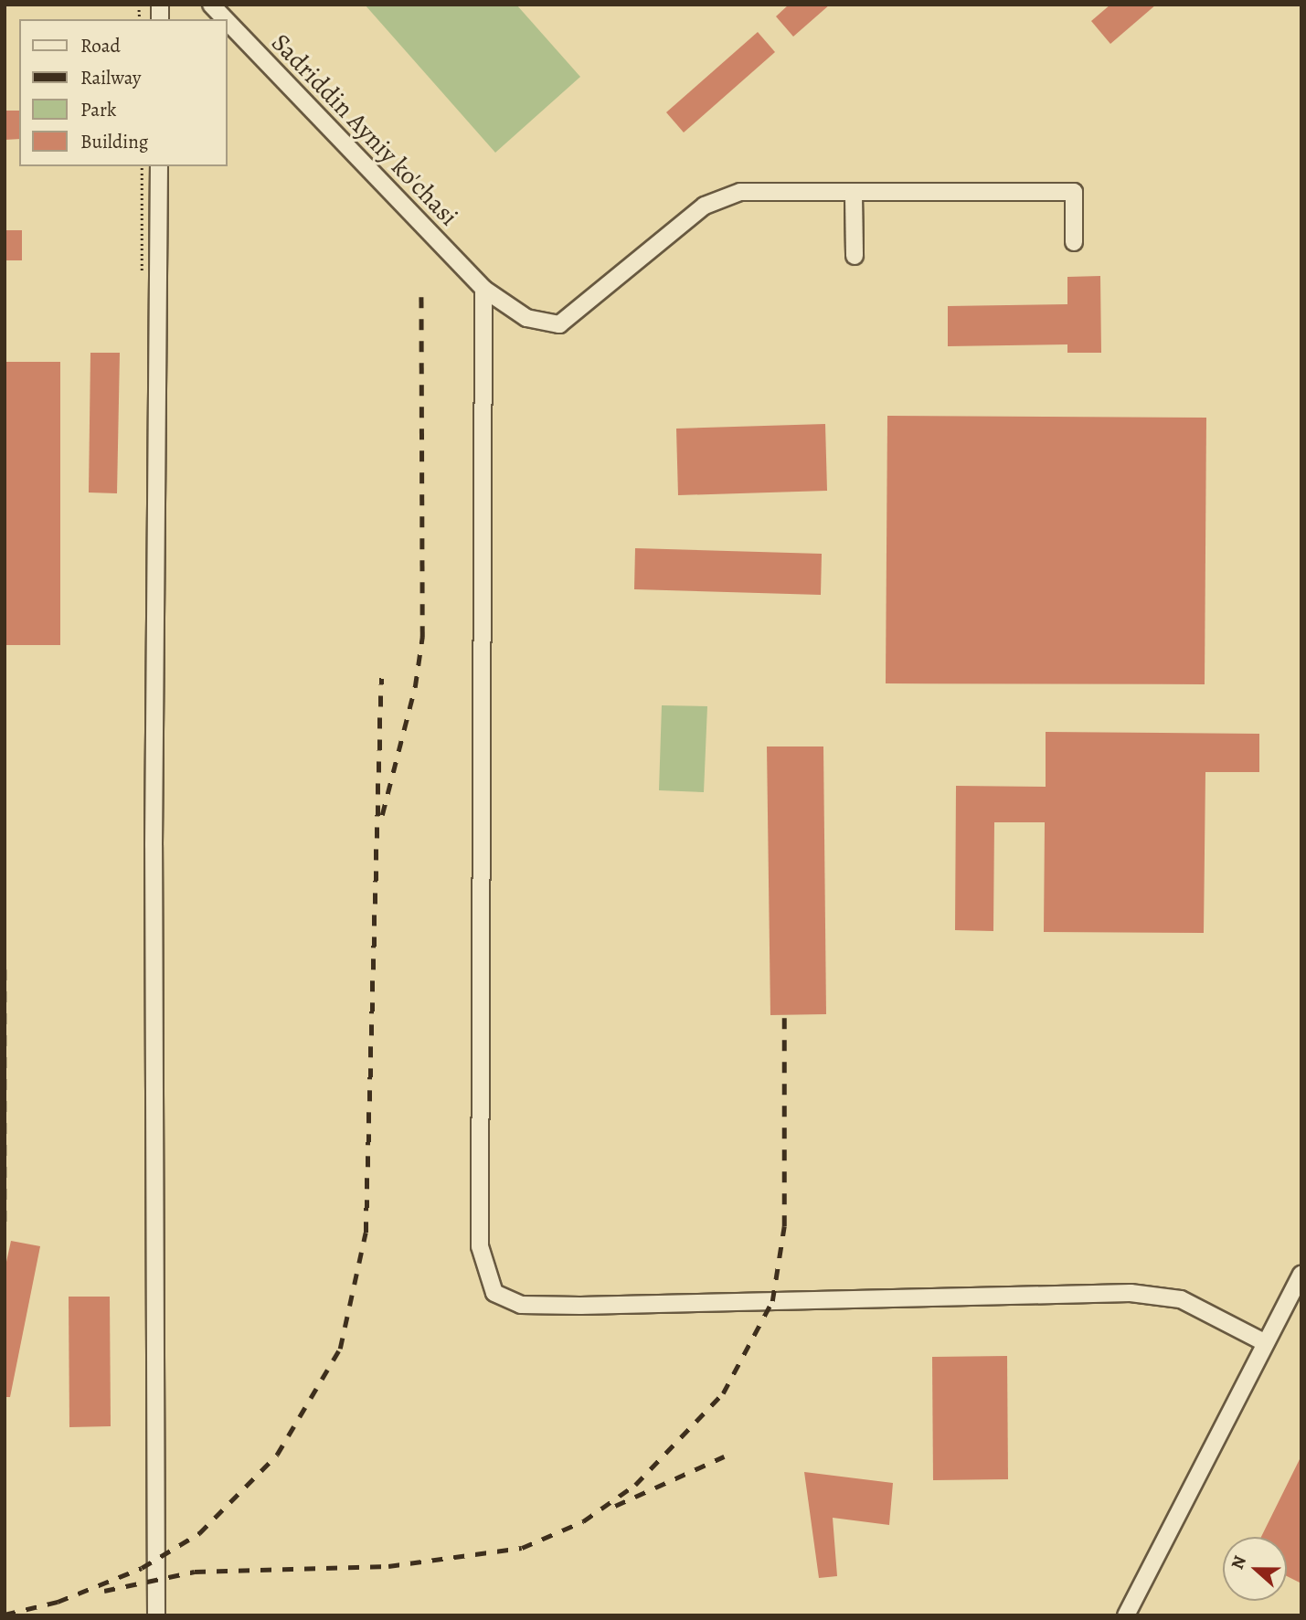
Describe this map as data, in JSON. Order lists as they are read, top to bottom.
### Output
{
  "streets": {
    "street": ["Sadriddin Ayniy ko'chasi"]
  },
  "legend": [
    "Road",
    "Railway",
    "Park",
    "Building"
  ],
  "north": "left"
}
